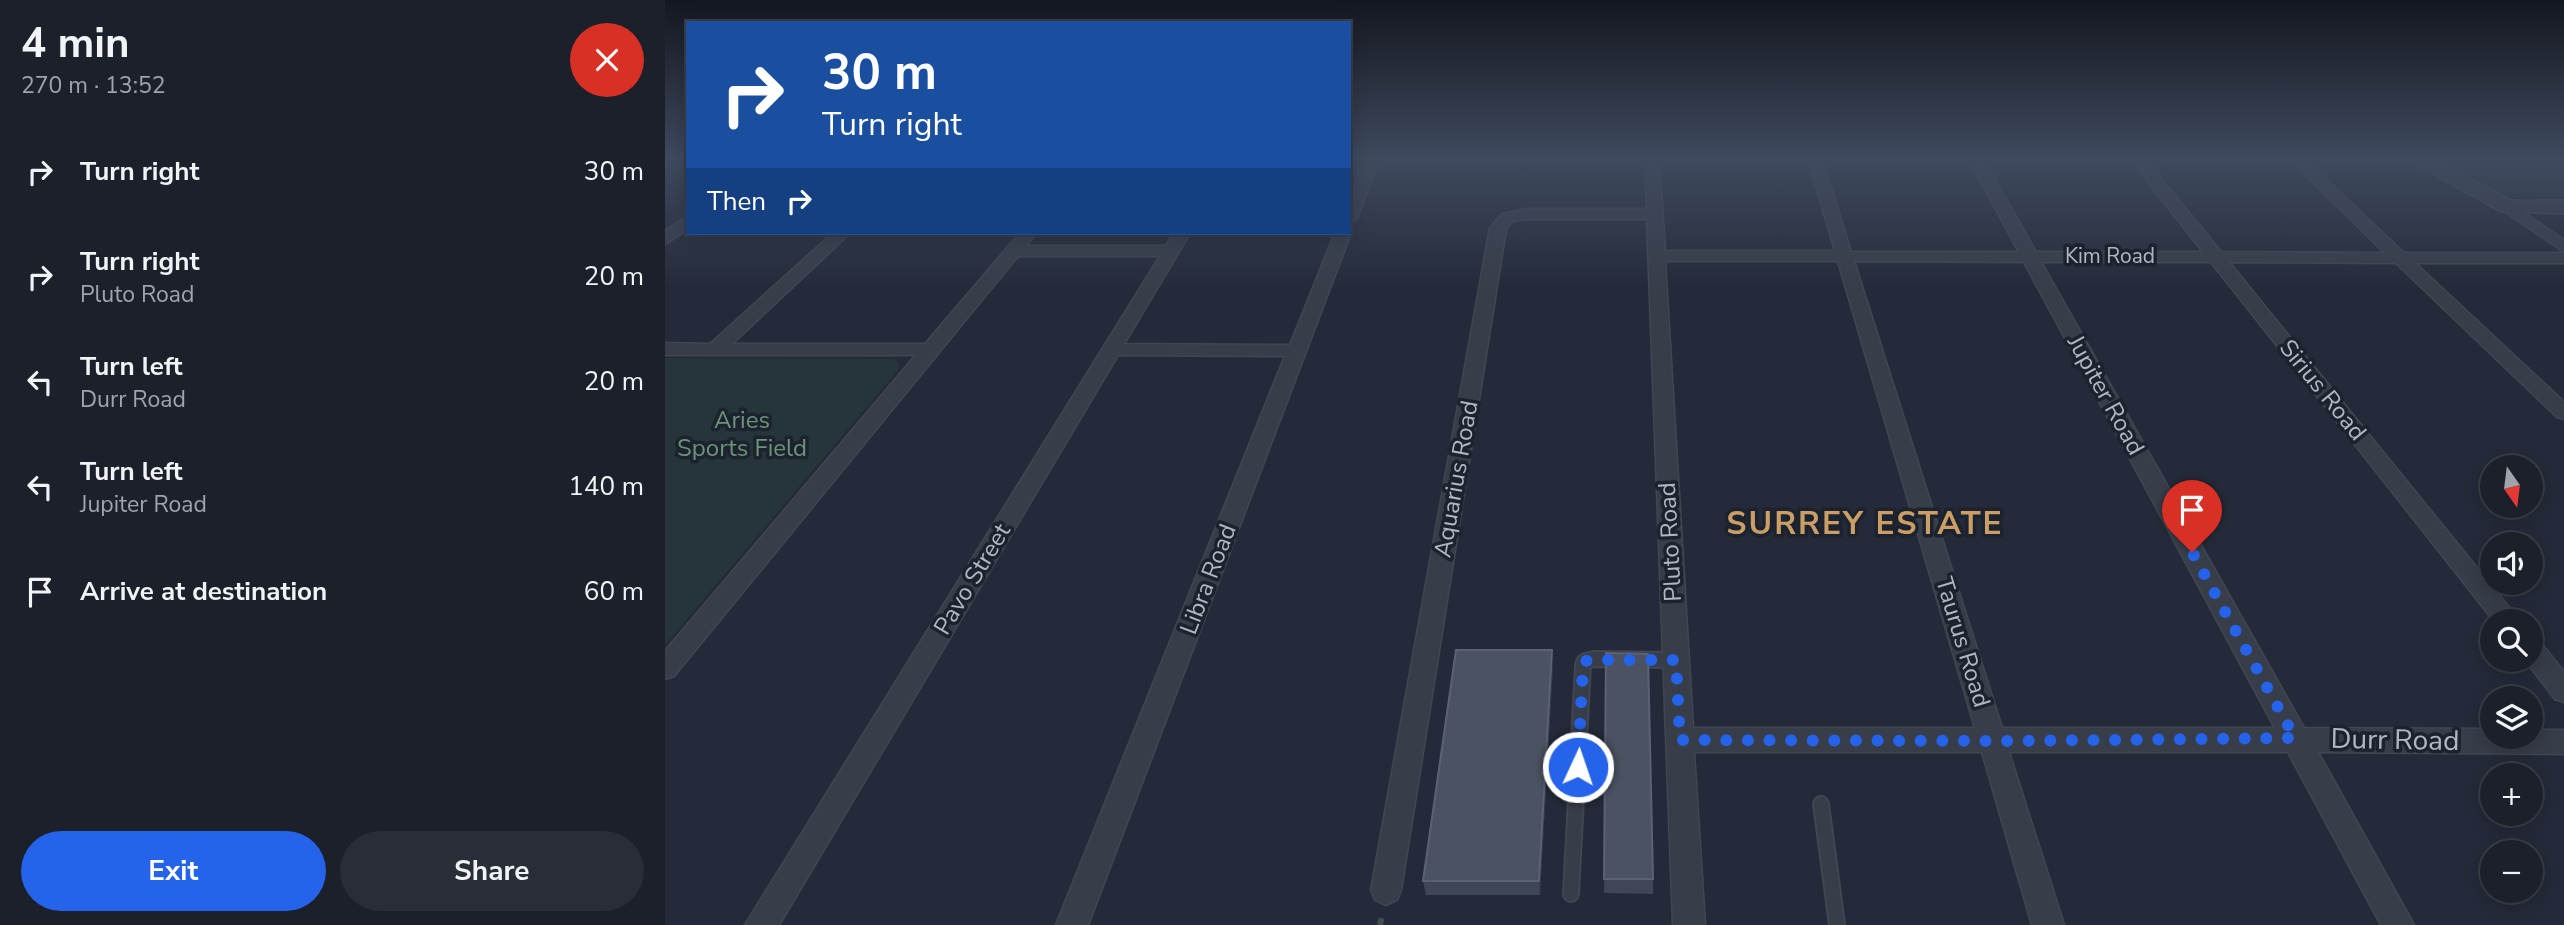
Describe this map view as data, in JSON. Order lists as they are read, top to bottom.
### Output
{
  "streets": {
    "street": [
      "Kim Road",
      "Sirius Road",
      "Jupiter Road",
      "Aquarius Road",
      "Pluto Road",
      "Pavo Street",
      "Libra Road",
      "Taurus Road",
      "Durr Road"
    ]
  },
  "crossings": [
    ["Kim Road", "Sirius Road"],
    ["Kim Road", "Jupiter Road"],
    ["Kim Road", "Pluto Road"],
    ["Kim Road", "Taurus Road"],
    ["Jupiter Road", "Durr Road"],
    ["Aquarius Road", "Pluto Road"],
    ["Pluto Road", "Durr Road"],
    ["Taurus Road", "Durr Road"]
  ],
  "districts": ["SURREY ESTATE"],
  "parks": ["Aries Sports Field"],
  "north": "bottom",
  "page": {
    "heading": ["4 min", "270 m · 13:52"],
    "turn": ["30 m", "Turn right"],
    "list": [
      {
        "name": "Turn right",
        "value": "30 m"
      },
      {
        "name": "Turn right",
        "note": "Pluto Road",
        "value": "20 m"
      },
      {
        "name": "Turn left",
        "note": "Durr Road",
        "value": "20 m"
      },
      {
        "name": "Turn left",
        "note": "Jupiter Road",
        "value": "140 m"
      },
      {
        "name": "Arrive at destination",
        "value": "60 m"
      }
    ],
    "then": "Then",
    "map_buttons": ["+", "−"],
    "buttons": ["Exit", "Share"]
  }
}
